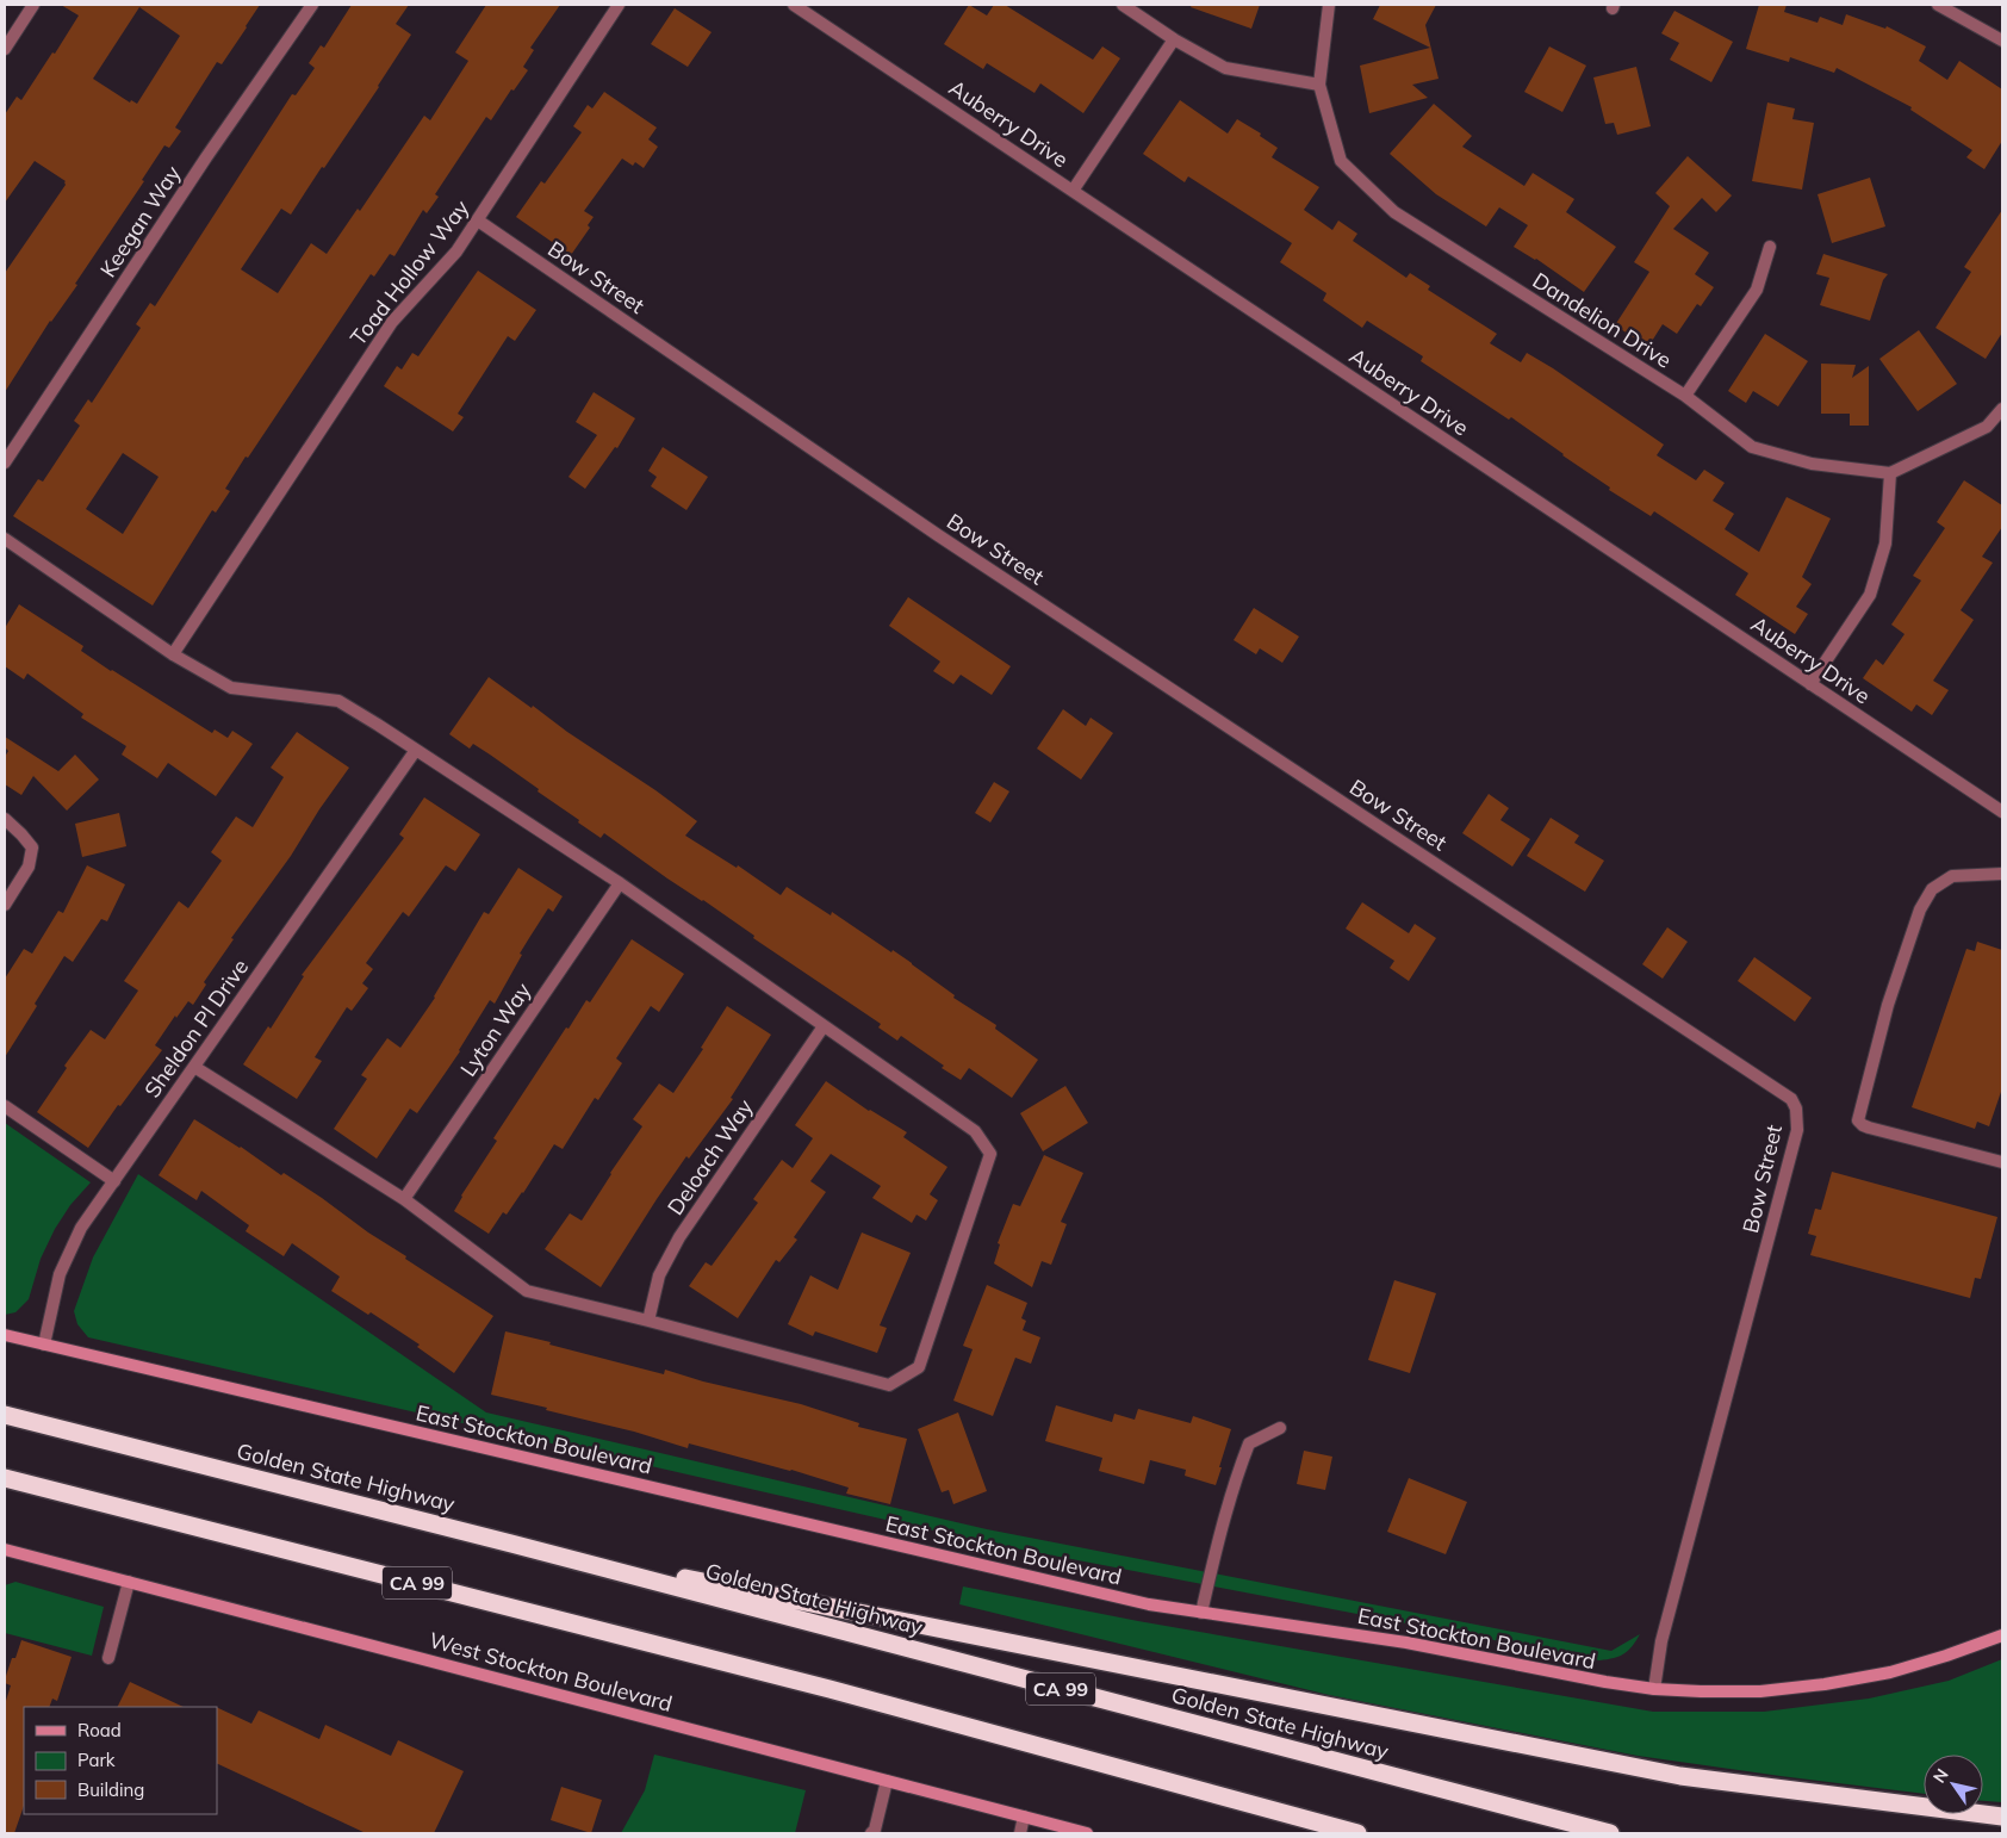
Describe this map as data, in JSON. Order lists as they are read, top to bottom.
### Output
{
  "streets": {
    "highway": ["Golden State Highway", "CA 99"],
    "street": [
      "Auberry Drive",
      "Keegan Way",
      "Toad Hollow Way",
      "Bow Street",
      "Dandelion Drive",
      "Sheldon Pl Drive",
      "Lyton Way",
      "Deloach Way",
      "East Stockton Boulevard",
      "West Stockton Boulevard"
    ]
  },
  "crossings": [
    ["Toad Hollow Way", "Bow Street"],
    ["Bow Street", "East Stockton Boulevard"],
    ["Sheldon Pl Drive", "East Stockton Boulevard"]
  ],
  "legend": ["Road", "Park", "Building"],
  "north": "top left"
}
